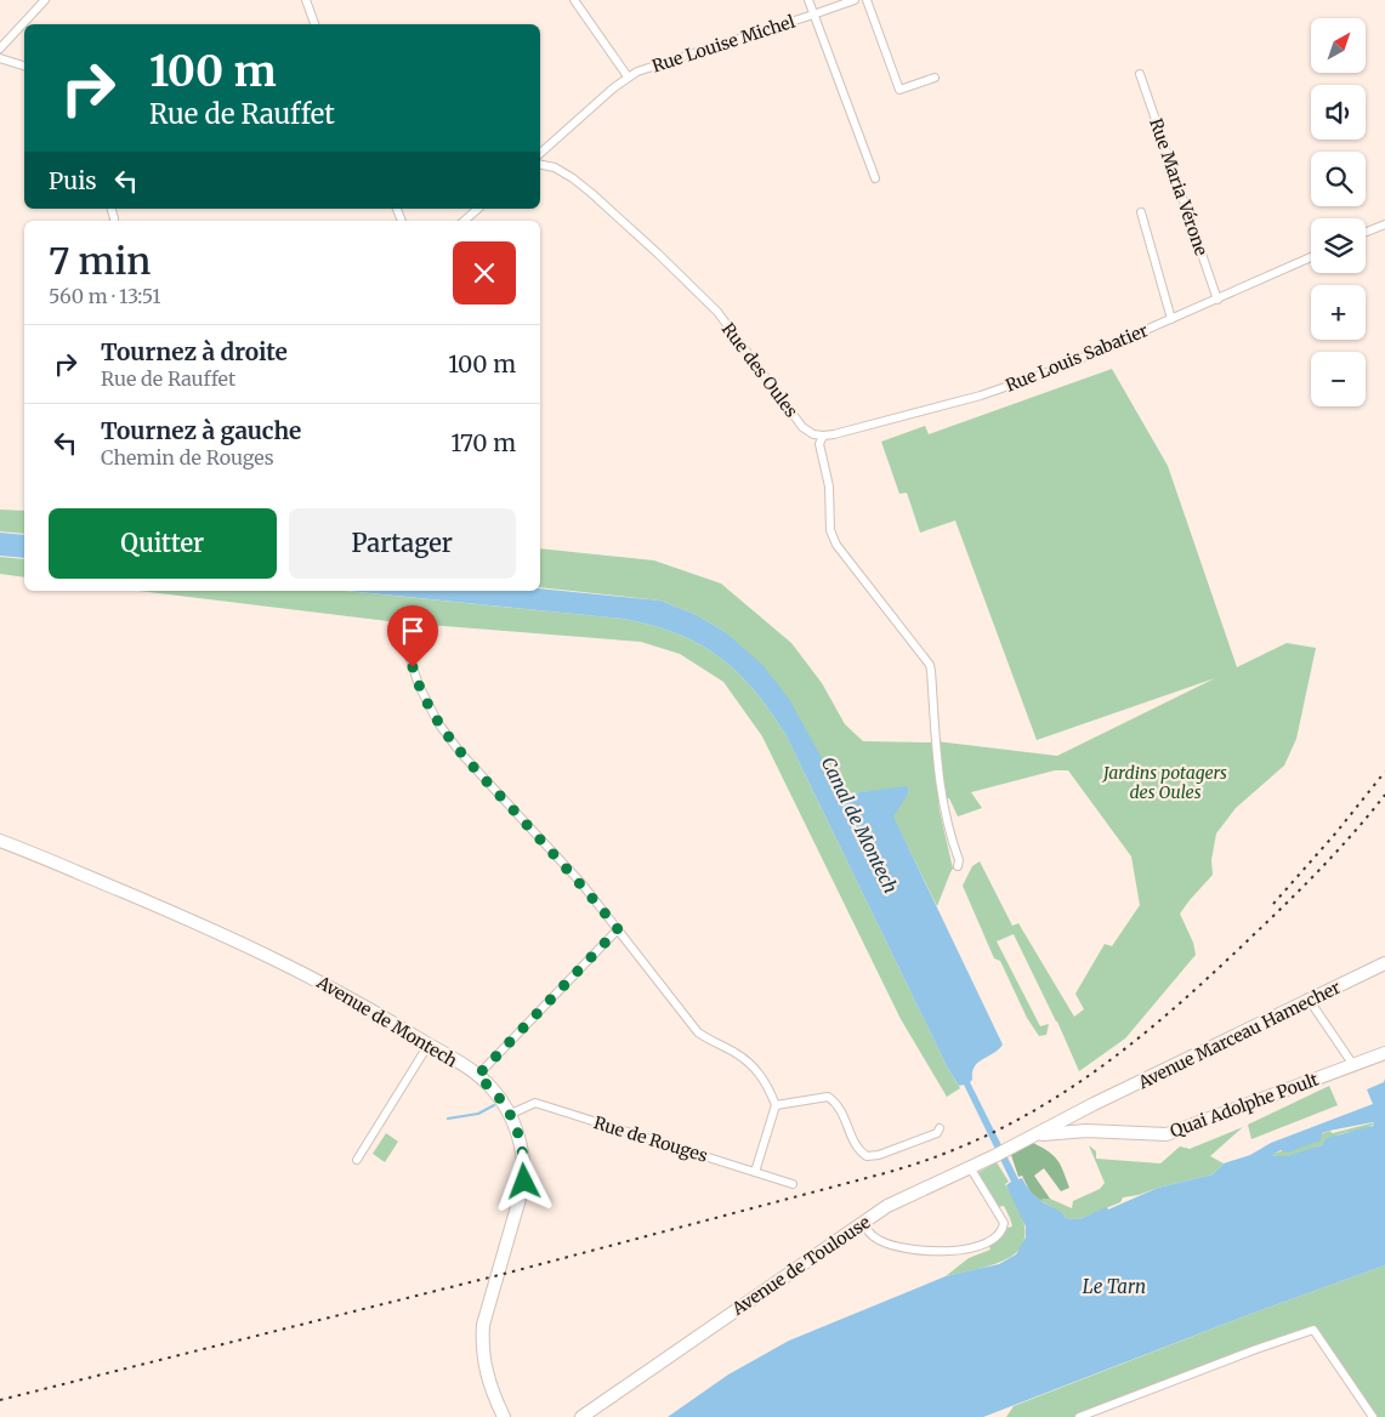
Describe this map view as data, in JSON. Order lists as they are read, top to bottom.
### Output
{
  "streets": {
    "main road": [
      "Avenue de Montech",
      "Avenue Marceau Hamecher",
      "Quai Adolphe Poult",
      "Avenue de Toulouse"
    ],
    "street": [
      "Rue Louise Michel",
      "Rue Maria Vérone",
      "Rue Louis Sabatier",
      "Rue des Oules",
      "Rue de Rouges"
    ]
  },
  "crossings": [
    ["Rue Maria Vérone", "Rue Louis Sabatier"],
    ["Rue Louis Sabatier", "Rue des Oules"],
    ["Avenue de Montech", "Rue de Rouges"],
    ["Avenue Marceau Hamecher", "Quai Adolphe Poult"],
    ["Avenue Marceau Hamecher", "Avenue de Toulouse"],
    ["Quai Adolphe Poult", "Avenue de Toulouse"]
  ],
  "water": ["Canal de Montech", "Le Tarn"],
  "parks": ["Jardins potagers des Oules"],
  "north": "top right",
  "page": {
    "map_buttons": ["+", "−"],
    "turn": ["100 m", "Rue de Rauffet"],
    "then": "Puis",
    "heading": ["7 min", "560 m · 13:51"],
    "list": [
      {
        "name": "Tournez à droite",
        "note": "Rue de Rauffet",
        "value": "100 m"
      },
      {
        "name": "Tournez à gauche",
        "note": "Chemin de Rouges",
        "value": "170 m"
      }
    ],
    "buttons": ["Quitter", "Partager"]
  }
}
